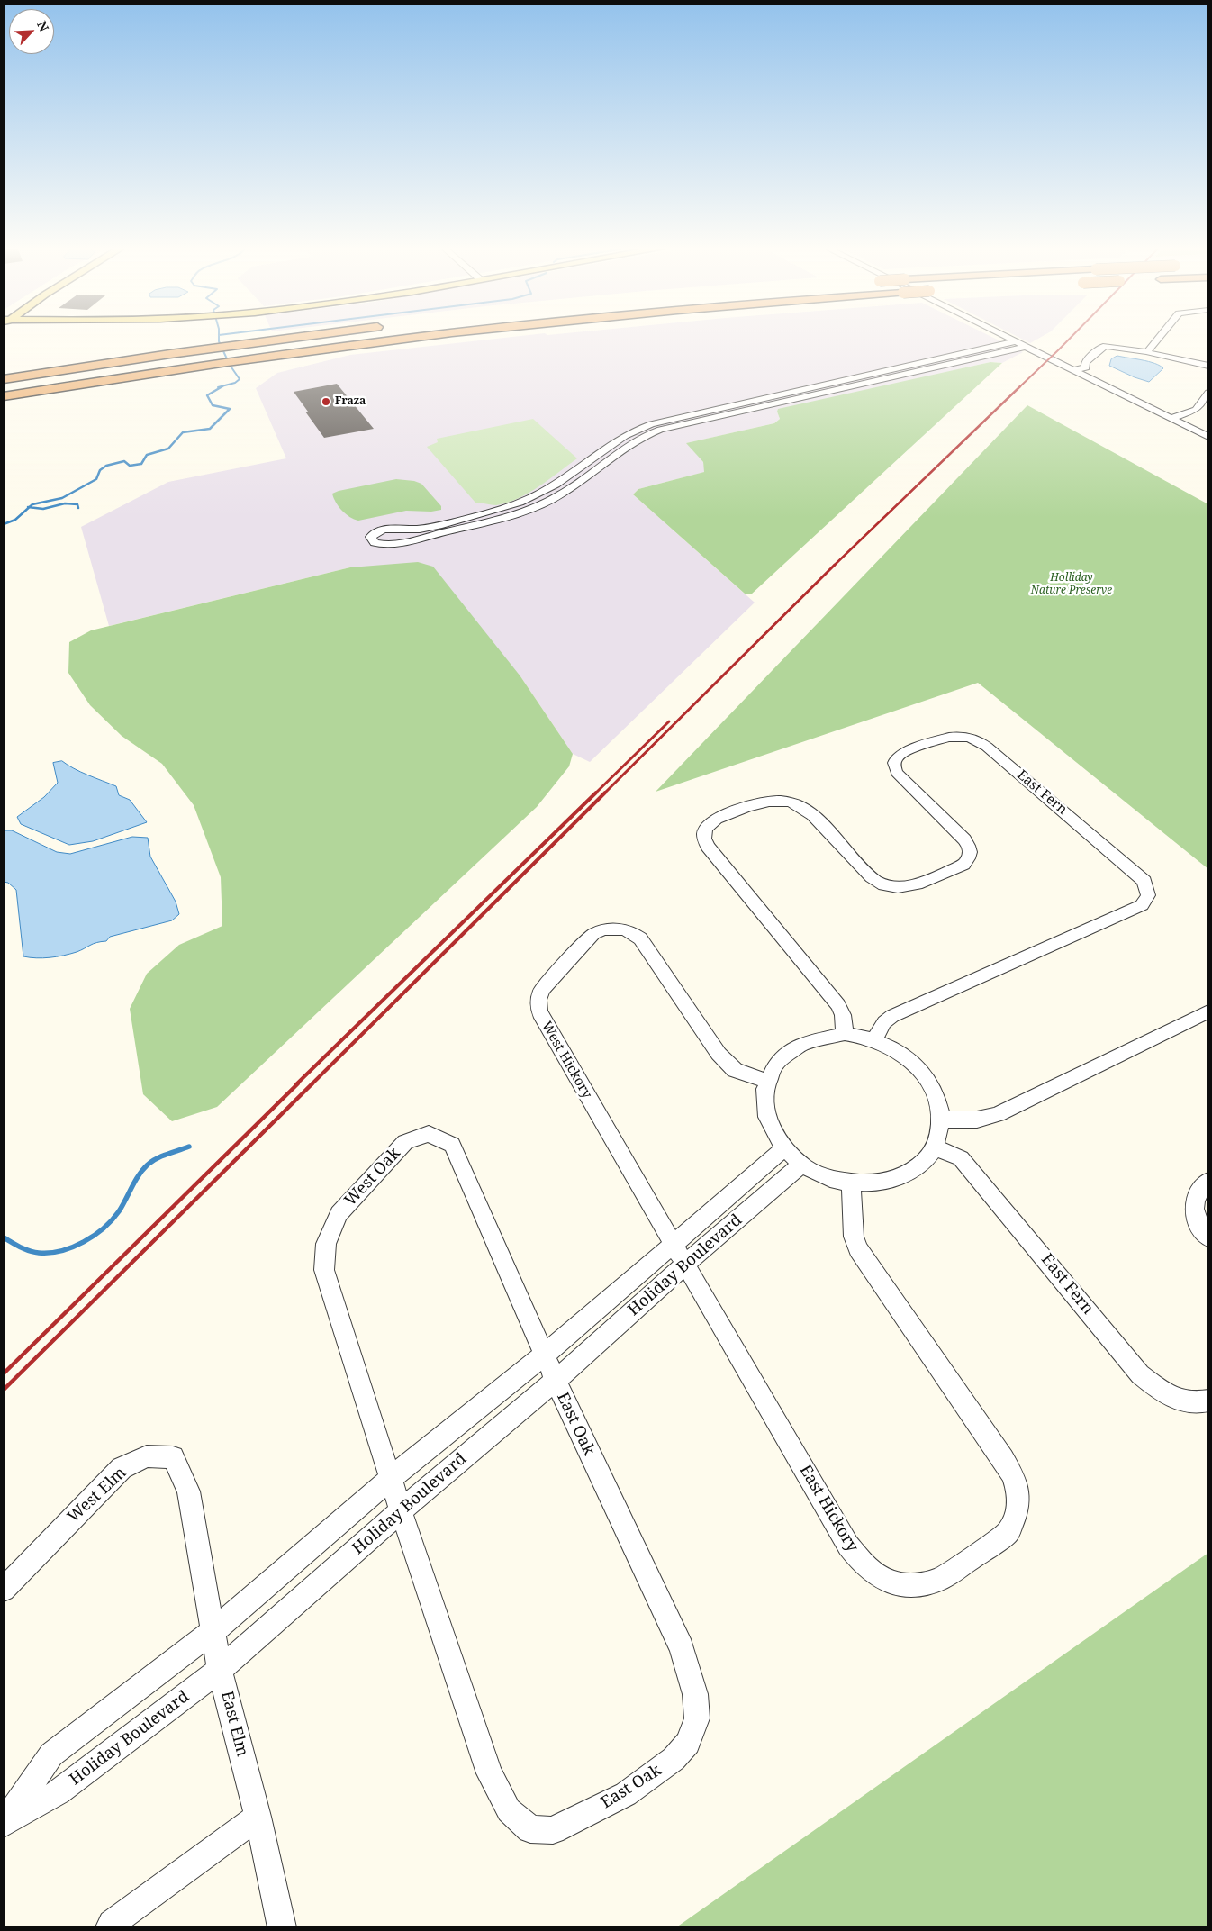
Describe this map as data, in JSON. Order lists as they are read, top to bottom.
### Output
{
  "streets": {
    "street": [
      "East Fern",
      "West Hickory",
      "West Oak",
      "Holiday Boulevard",
      "East Oak",
      "West Elm",
      "East Hickory",
      "East Elm"
    ]
  },
  "crossings": [
    ["West Hickory", "Holiday Boulevard"],
    ["West Hickory", "East Hickory"],
    ["West Oak", "Holiday Boulevard"],
    ["West Oak", "East Oak"],
    ["Holiday Boulevard", "East Oak"],
    ["Holiday Boulevard", "West Elm"],
    ["Holiday Boulevard", "East Hickory"],
    ["Holiday Boulevard", "East Elm"],
    ["West Elm", "East Elm"]
  ],
  "parks": ["Holliday Nature Preserve"],
  "places": ["Fraza"],
  "north": "top right"
}
